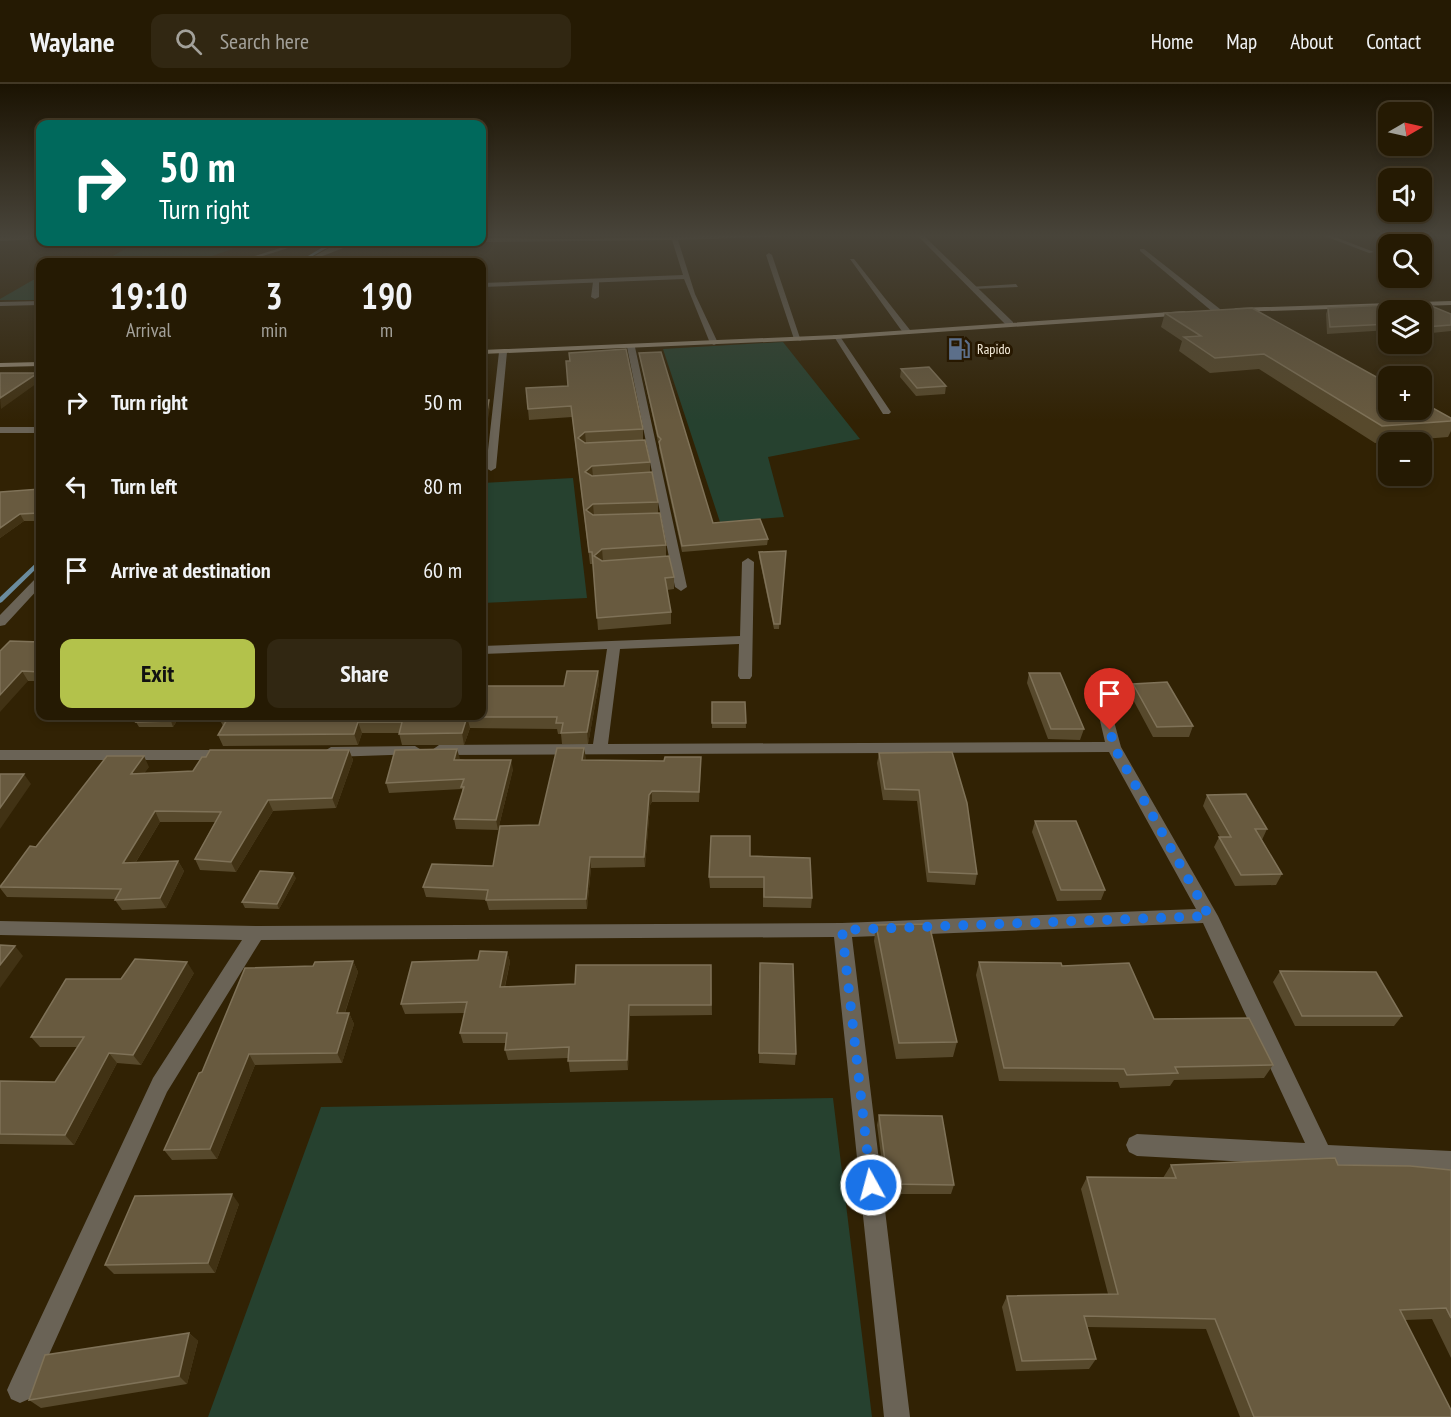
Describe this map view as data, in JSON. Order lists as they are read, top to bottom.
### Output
{
  "places": {
    "fuel station": ["Rapido"]
  },
  "north": "right",
  "page": {
    "header": "Waylane",
    "search": "Search here",
    "nav": [
      "Home",
      "Map",
      "About",
      "Contact"
    ],
    "map_buttons": ["+", "−"],
    "turn": ["50 m", "Turn right"],
    "eta": [
      "19:10",
      "Arrival",
      "3",
      "min",
      "190",
      "m"
    ],
    "list": [
      {
        "name": "Turn right",
        "value": "50 m"
      },
      {
        "name": "Turn left",
        "value": "80 m"
      },
      {
        "name": "Arrive at destination",
        "value": "60 m"
      }
    ],
    "buttons": ["Exit", "Share"]
  }
}
